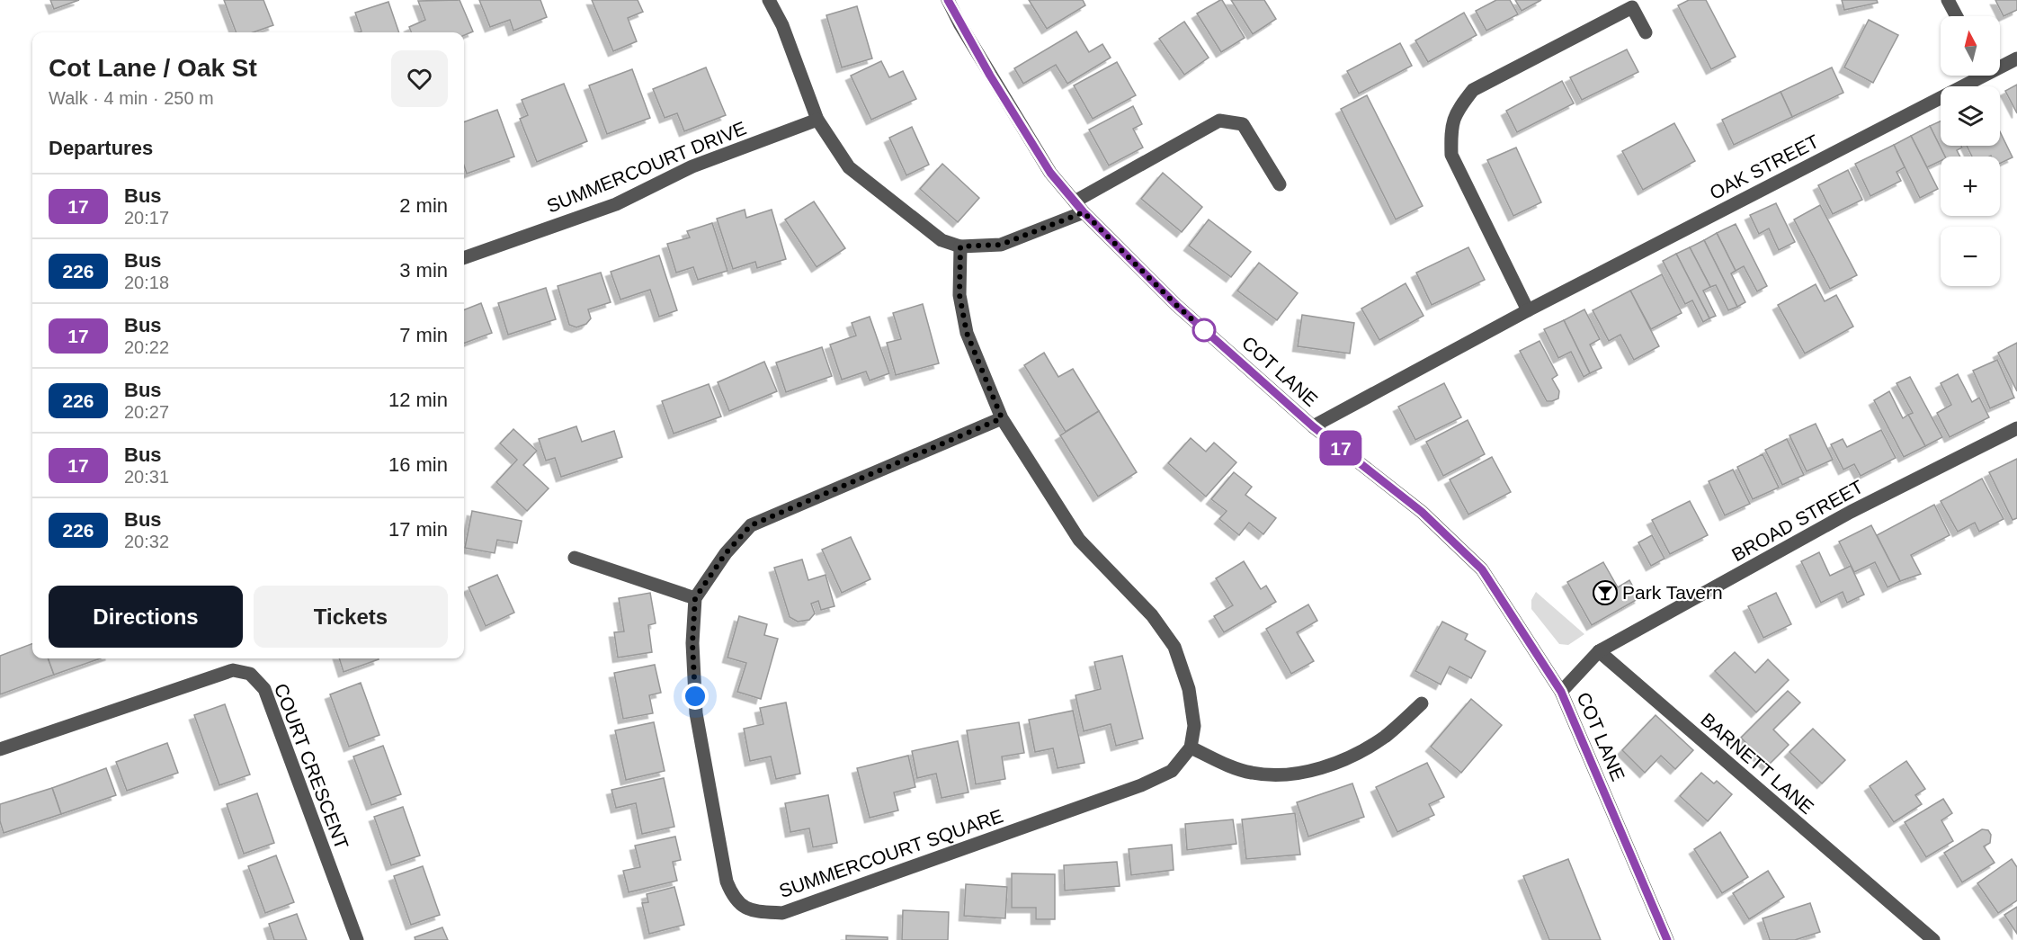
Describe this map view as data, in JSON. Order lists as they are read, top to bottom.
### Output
{
  "streets": {
    "street": [
      "SUMMERCOURT DRIVE",
      "OAK STREET",
      "COT LANE",
      "BROAD STREET",
      "BARNETT LANE",
      "COURT CRESCENT",
      "SUMMERCOURT SQUARE"
    ]
  },
  "crossings": [
    ["OAK STREET", "COT LANE"],
    ["BROAD STREET", "BARNETT LANE"]
  ],
  "places": {
    "bar": ["Park Tavern"]
  },
  "lines": ["bus line 17"],
  "north": "top",
  "page": {
    "on_map": "17",
    "map_buttons": ["+", "−"],
    "heading": [
      ["Cot Lane / Oak St", "Walk · 4 min · 250 m"],
      "Departures"
    ],
    "list": [
      {
        "mark": "17",
        "name": "Bus",
        "note": "20:17",
        "value": "2 min"
      },
      {
        "mark": "226",
        "name": "Bus",
        "note": "20:18",
        "value": "3 min"
      },
      {
        "mark": "17",
        "name": "Bus",
        "note": "20:22",
        "value": "7 min"
      },
      {
        "mark": "226",
        "name": "Bus",
        "note": "20:27",
        "value": "12 min"
      },
      {
        "mark": "17",
        "name": "Bus",
        "note": "20:31",
        "value": "16 min"
      },
      {
        "mark": "226",
        "name": "Bus",
        "note": "20:32",
        "value": "17 min"
      }
    ],
    "buttons": ["Directions", "Tickets"]
  }
}
